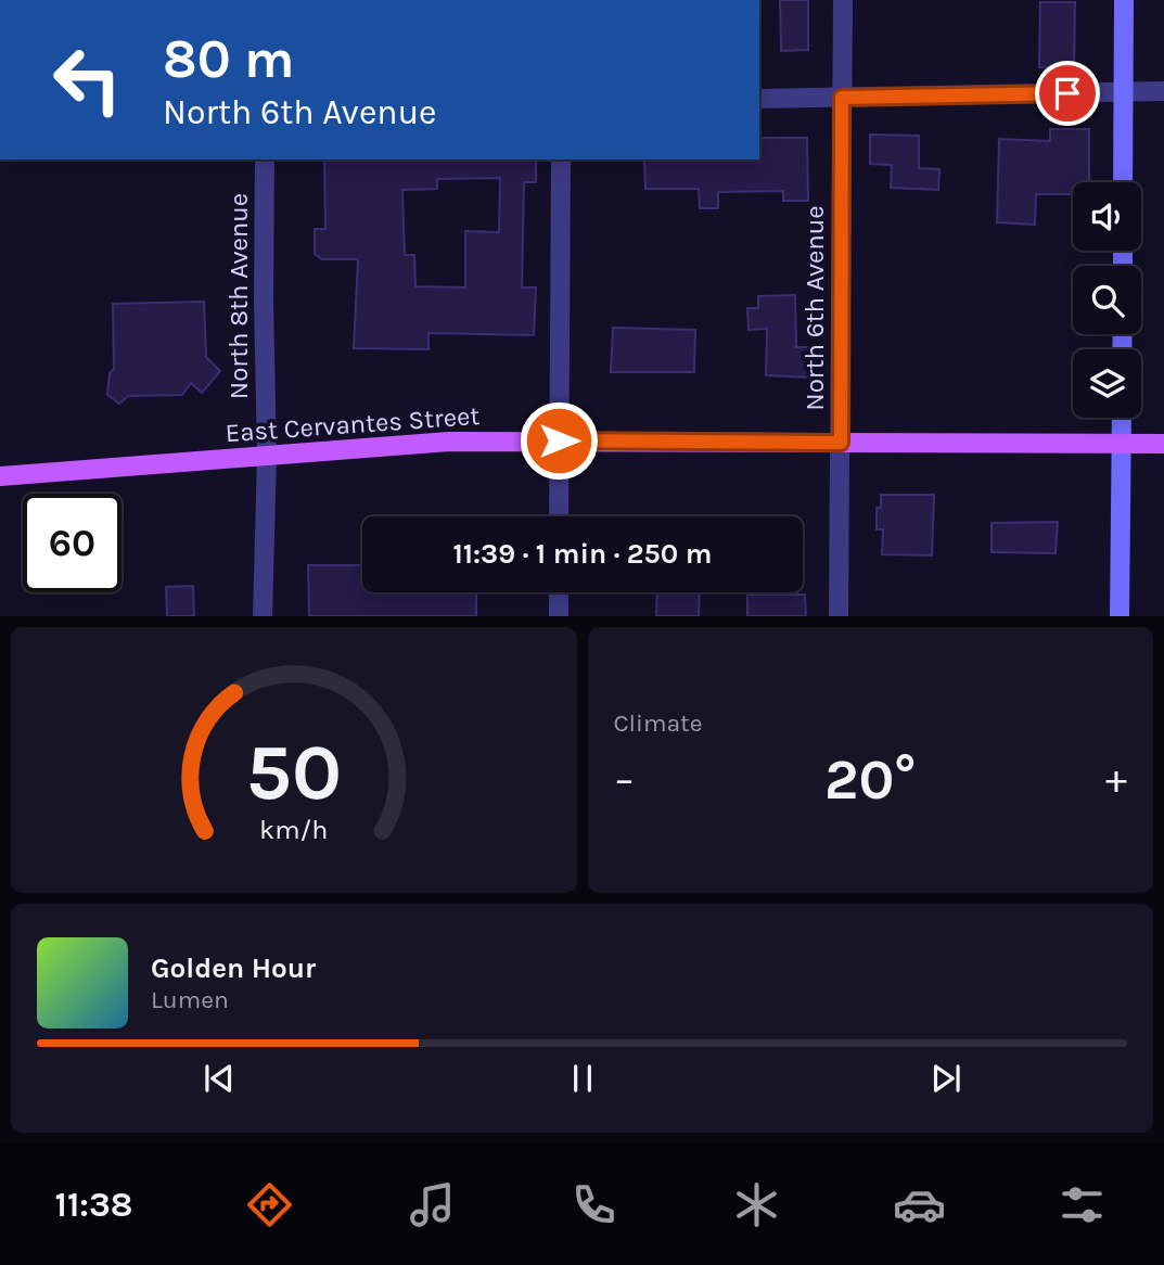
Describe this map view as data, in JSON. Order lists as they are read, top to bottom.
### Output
{
  "streets": {
    "main road": ["East Cervantes Street"],
    "street": ["North 8th Avenue", "North 6th Avenue"]
  },
  "crossings": [
    ["North 8th Avenue", "East Cervantes Street"],
    ["North 6th Avenue", "East Cervantes Street"]
  ],
  "page": {
    "turn": ["80 m", "North 6th Avenue"],
    "limit": "60",
    "trip": "11:39 · 1 min · 250 m",
    "tile": "Climate",
    "heat": ["−", "20°", "+"],
    "song": ["Golden Hour", "Lumen"],
    "tabs": "11:38",
    "gauge": ["50", "km/h"]
  }
}
